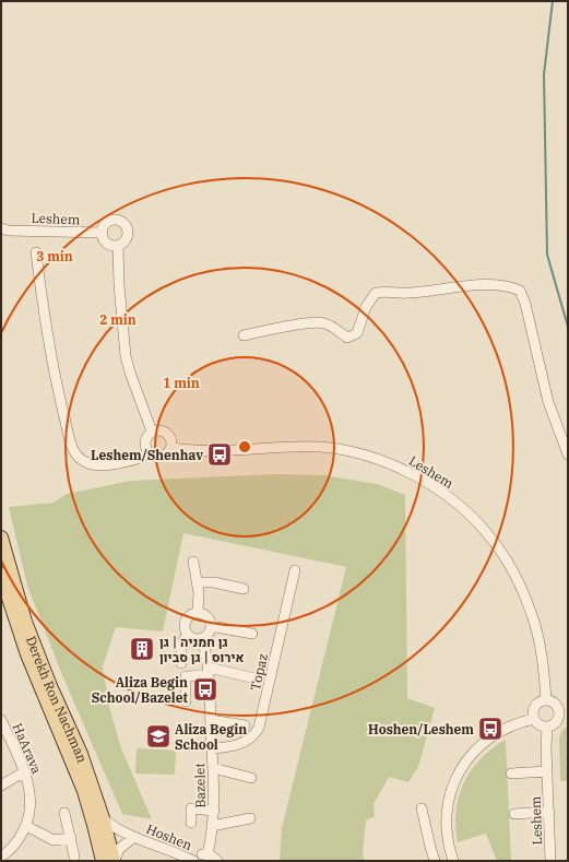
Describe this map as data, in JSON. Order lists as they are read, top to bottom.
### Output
{
  "streets": {
    "main road": ["Derekh Ron Nachman"],
    "street": [
      "Leshem",
      "Topaz",
      "HaArava",
      "Bazelet",
      "Hoshen"
    ]
  },
  "crossings": [
    ["Topaz", "Bazelet"],
    ["Derekh Ron Nachman", "Hoshen"]
  ],
  "places": {
    "bus stop": ["Leshem/Shenhav", "Aliza Begin School/Bazelet", "Hoshen/Leshem"],
    "building": ["גן חמניה | גן אירוס | גן סביון"],
    "school or university": ["Aliza Begin School"]
  },
  "rings": ["3 min", "2 min", "1 min"]
}
